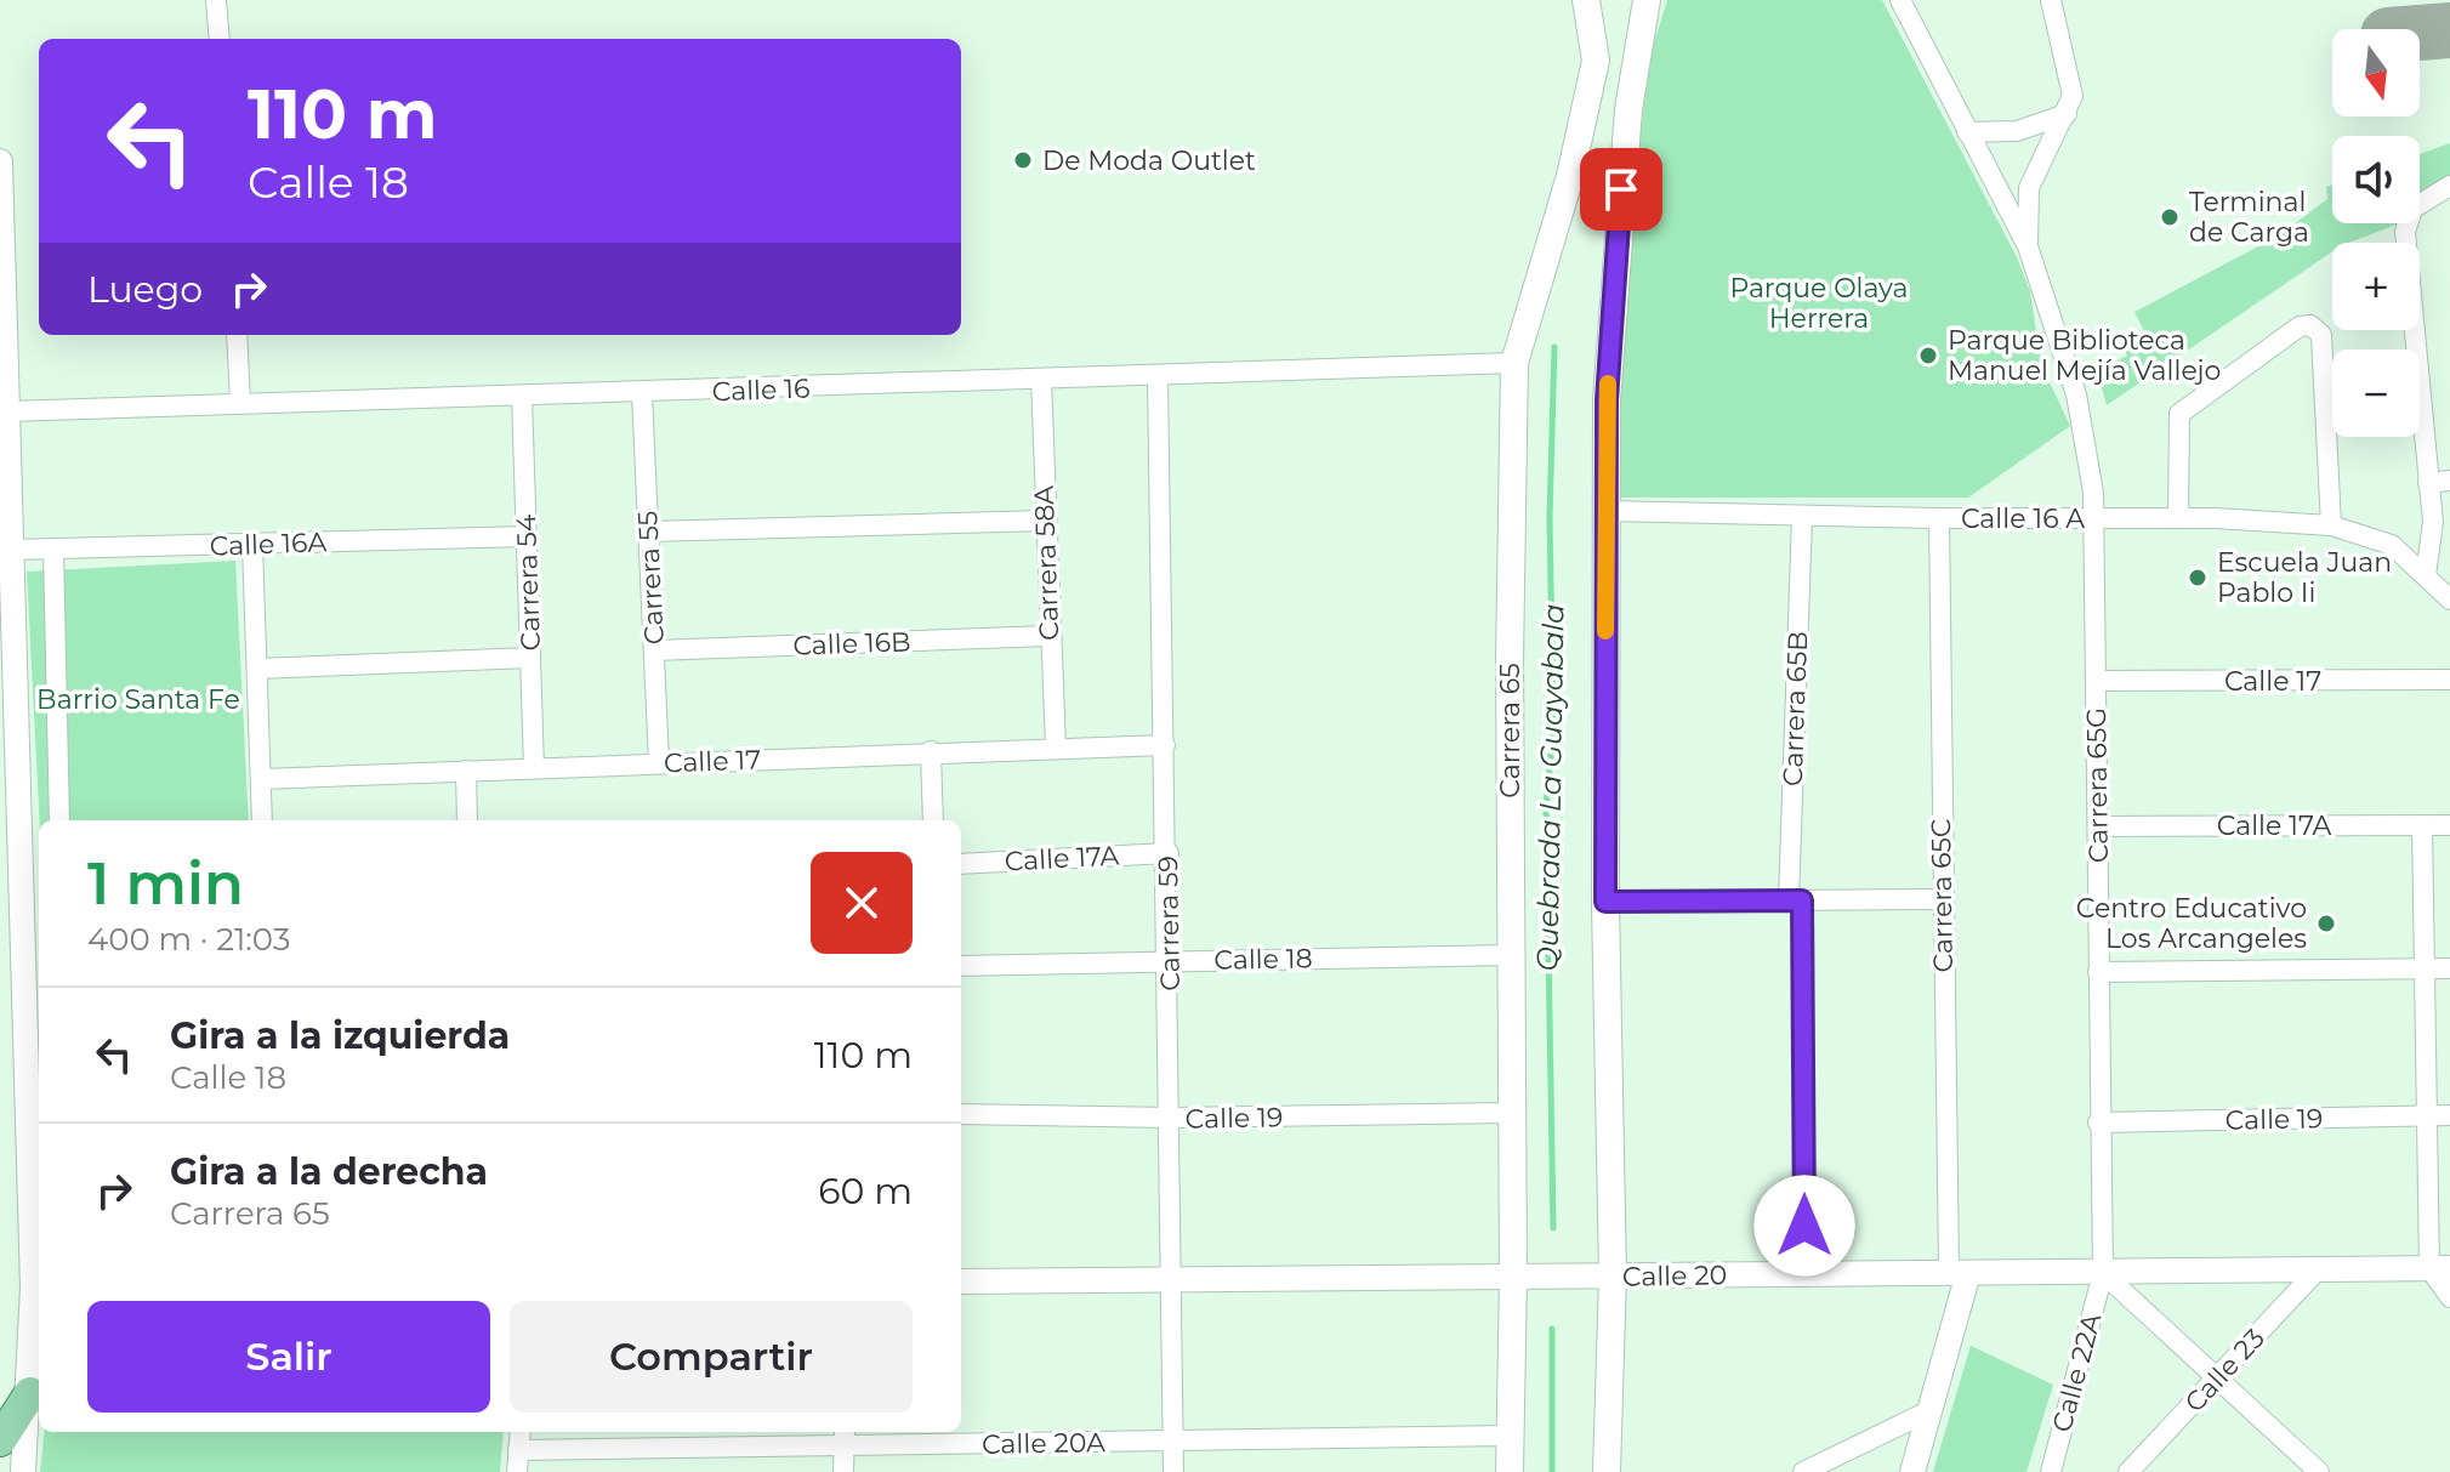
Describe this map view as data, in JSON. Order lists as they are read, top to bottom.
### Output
{
  "streets": {
    "main road": ["Carrera 65"],
    "street": [
      "Calle 16",
      "Calle 16 A",
      "Calle 16A",
      "Carrera 58A",
      "Carrera 55",
      "Carrera 54",
      "Calle 16B",
      "Calle 17",
      "Carrera 65B",
      "Carrera 65G",
      "Calle 17A",
      "Carrera 65C",
      "Carrera 59",
      "Calle 18",
      "Calle 19",
      "Calle 20",
      "Calle 23",
      "Calle 22A",
      "Calle 20A"
    ]
  },
  "crossings": [
    ["Calle 16", "Carrera 58A"],
    ["Calle 16", "Carrera 55"],
    ["Calle 16", "Carrera 54"],
    ["Calle 16", "Carrera 65"],
    ["Calle 16", "Carrera 59"],
    ["Calle 16 A", "Carrera 65B"],
    ["Calle 16 A", "Carrera 65G"],
    ["Calle 16 A", "Carrera 65C"],
    ["Calle 16A", "Carrera 54"],
    ["Carrera 58A", "Calle 16B"],
    ["Carrera 58A", "Calle 17"],
    ["Carrera 55", "Calle 16B"],
    ["Carrera 55", "Calle 17"],
    ["Carrera 54", "Calle 17"],
    ["Calle 17", "Carrera 65G"],
    ["Calle 17", "Carrera 59"],
    ["Carrera 65B", "Calle 20"],
    ["Carrera 65", "Calle 18"],
    ["Carrera 65", "Calle 19"],
    ["Carrera 65", "Calle 20"],
    ["Carrera 65", "Calle 20A"],
    ["Carrera 65G", "Calle 17A"],
    ["Carrera 65G", "Calle 19"],
    ["Carrera 65G", "Calle 20"],
    ["Carrera 65G", "Calle 22A"],
    ["Calle 17A", "Carrera 59"],
    ["Carrera 65C", "Calle 20"],
    ["Carrera 59", "Calle 18"],
    ["Carrera 59", "Calle 19"],
    ["Carrera 59", "Calle 20"],
    ["Carrera 59", "Calle 20A"],
    ["Calle 20", "Calle 23"],
    ["Calle 20", "Calle 22A"]
  ],
  "water": ["Quebrada La Guayabala"],
  "parks": ["Parque Olaya Herrera", "Barrio Santa Fe"],
  "places": [
    "De Moda Outlet",
    "Terminal de Carga",
    "Parque Biblioteca Manuel Mejía Vallejo",
    "Escuela Juan Pablo Ii",
    "Centro Educativo Los Arcangeles"
  ],
  "north": "bottom",
  "page": {
    "map_buttons": ["+", "−"],
    "turn": ["110 m", "Calle 18"],
    "then": "Luego",
    "heading": ["1 min", "400 m · 21:03"],
    "list": [
      {
        "name": "Gira a la izquierda",
        "note": "Calle 18",
        "value": "110 m"
      },
      {
        "name": "Gira a la derecha",
        "note": "Carrera 65",
        "value": "60 m"
      }
    ],
    "buttons": ["Salir", "Compartir"]
  }
}
